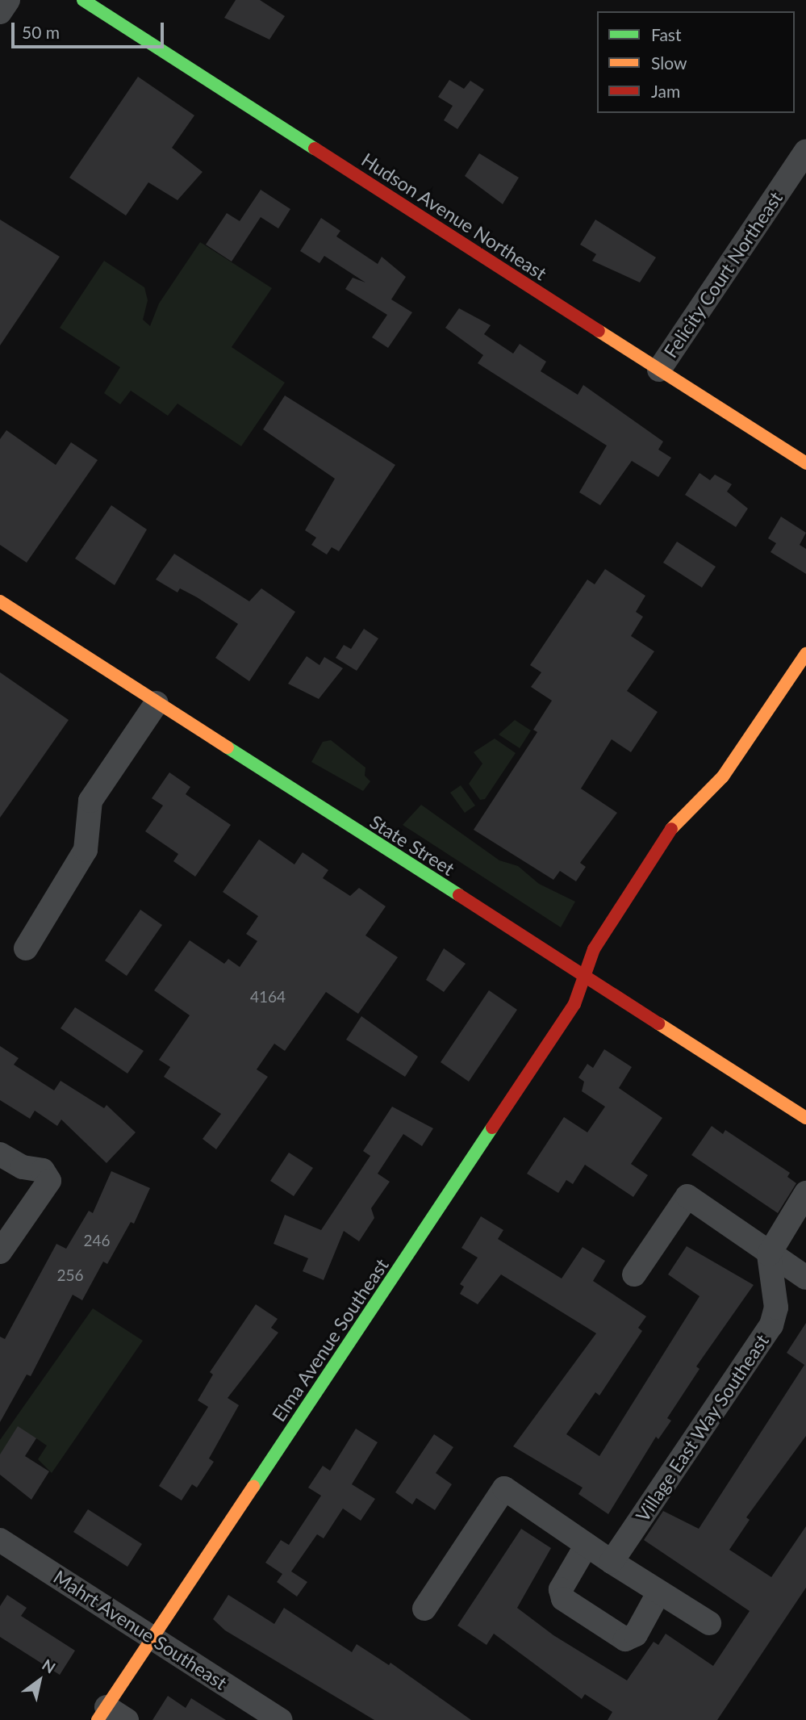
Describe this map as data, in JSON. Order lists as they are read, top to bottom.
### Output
{
  "streets": {
    "street": [
      "Hudson Avenue Northeast",
      "Felicity Court Northeast",
      "State Street",
      "Elma Avenue Southeast",
      "Village East Way Southeast",
      "Mahrt Avenue Southeast"
    ]
  },
  "crossings": [
    ["Hudson Avenue Northeast", "Felicity Court Northeast"],
    ["State Street", "Elma Avenue Southeast"],
    ["Elma Avenue Southeast", "Mahrt Avenue Southeast"]
  ],
  "house_numbers": ["4164", "246", "256"],
  "legend": ["Fast", "Slow", "Jam"],
  "scale_bar": "50 m",
  "north": "top right"
}
